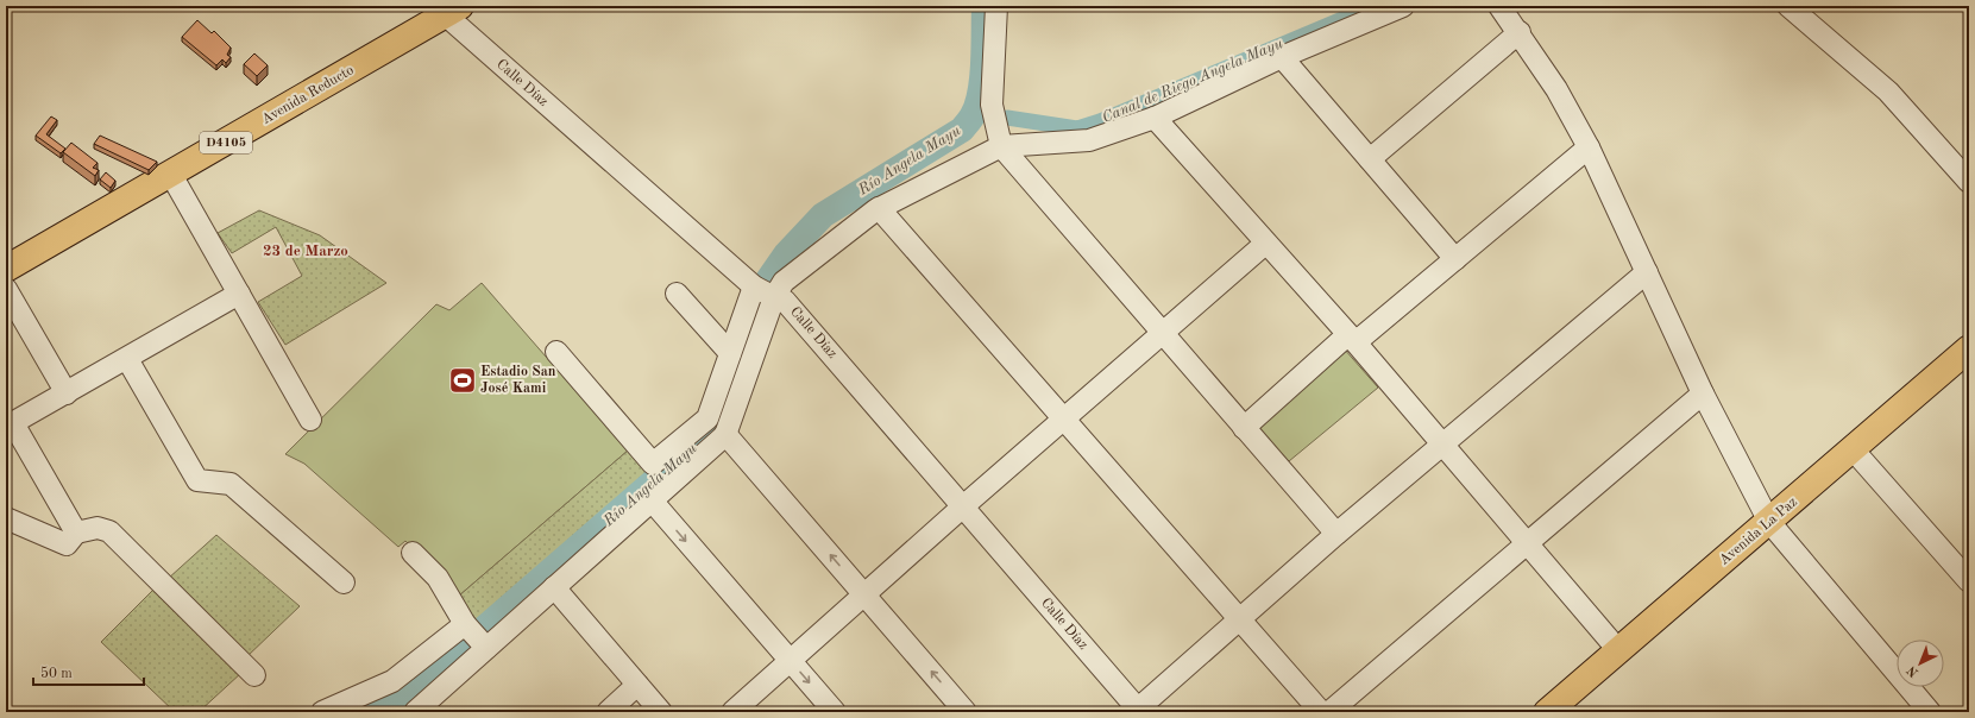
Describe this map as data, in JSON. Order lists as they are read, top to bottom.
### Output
{
  "streets": {
    "main road": ["Avenida Reducto", "D4105", "Avenida La Paz"],
    "street": ["Calle Díaz"]
  },
  "crossings": [
    ["Calle Díaz", "Avenida Reducto"]
  ],
  "districts": ["23 de Marzo"],
  "water": ["Canal de Riego Angela Mayu", "Río Angela Mayu"],
  "places": {
    "sports": ["Estadio San José Kami"]
  },
  "scale_bar": "50 m",
  "north": "bottom left"
}
